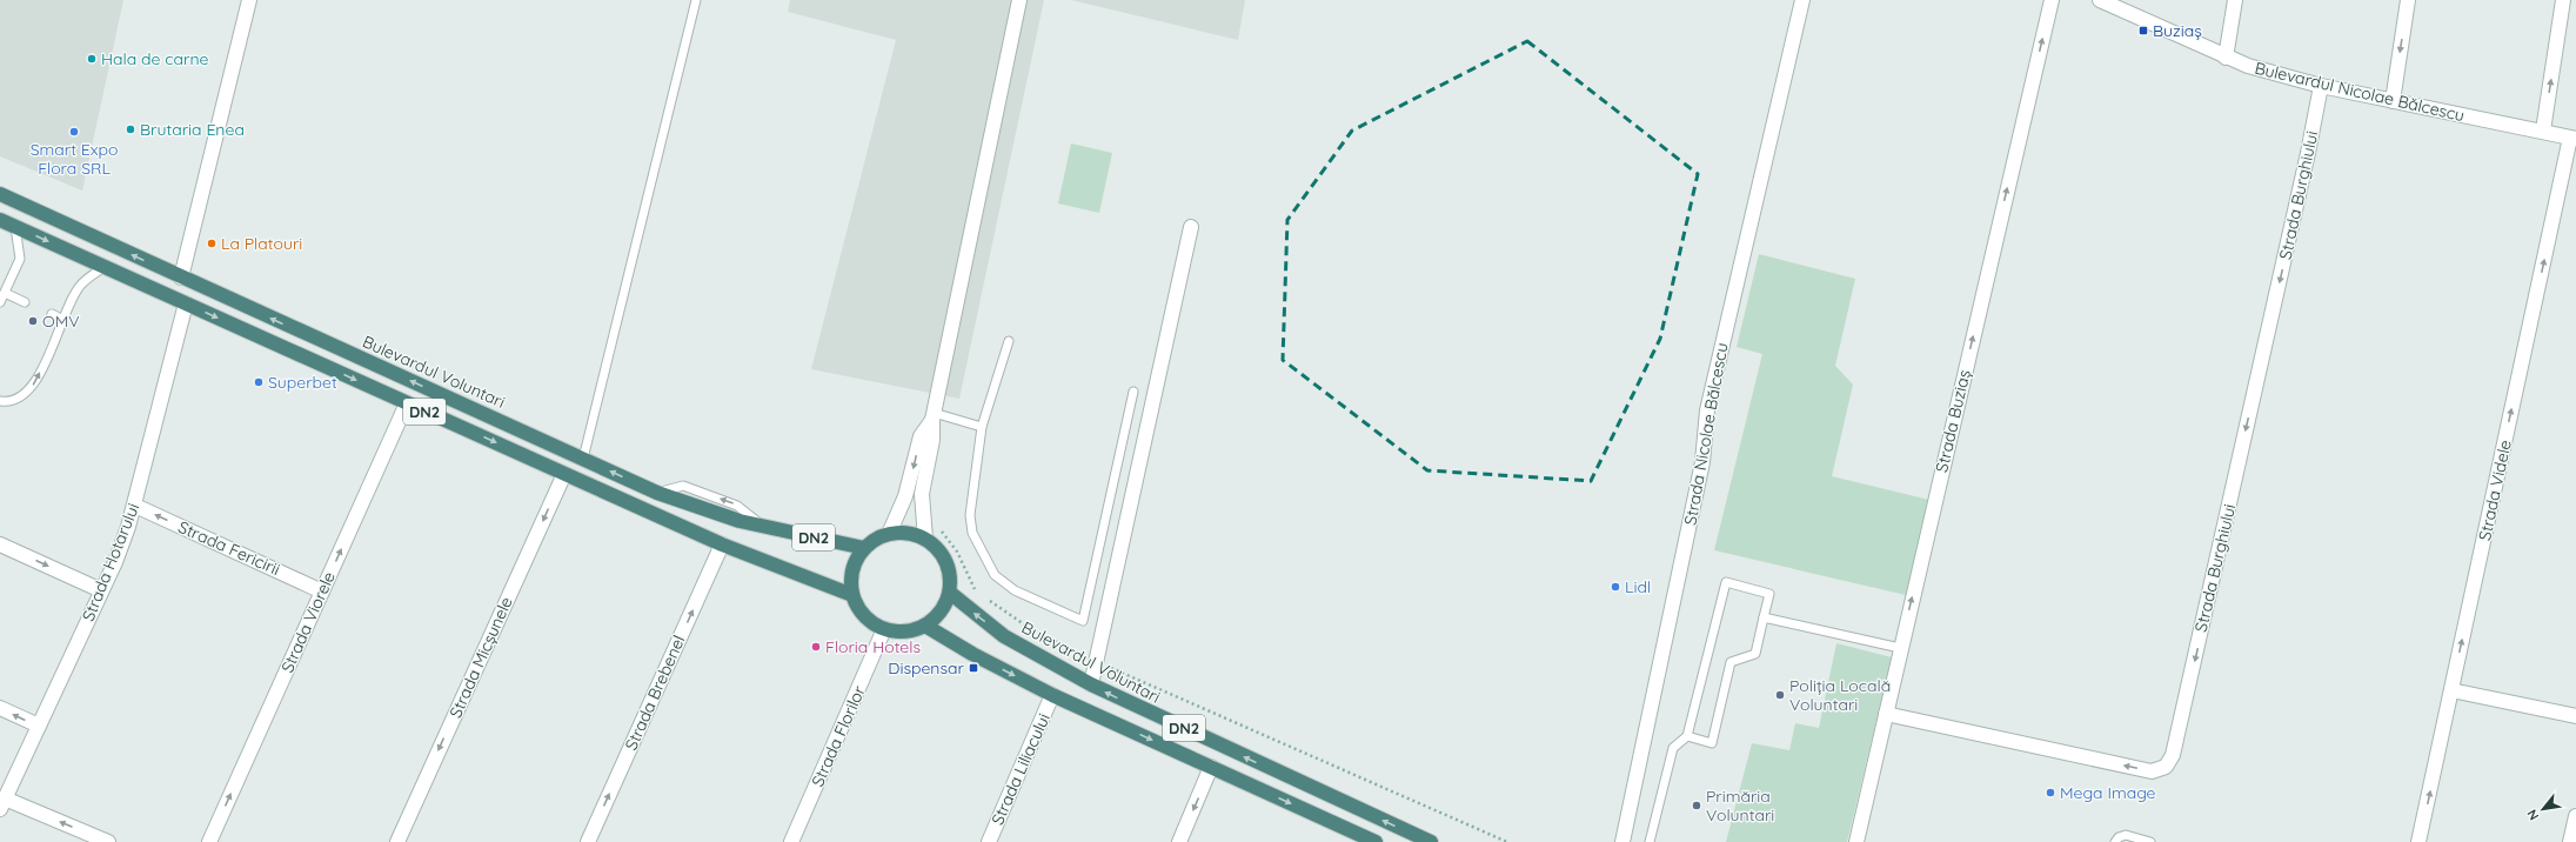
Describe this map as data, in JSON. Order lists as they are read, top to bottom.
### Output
{
  "streets": {
    "highway": ["Bulevardul Voluntari", "DN2"],
    "street": [
      "Bulevardul Nicolae Bălcescu",
      "Strada Burghiului",
      "Strada Buziaș",
      "Strada Nicolae Bălcescu",
      "Strada Videle",
      "Strada Fericirii",
      "Strada Hotarului",
      "Strada Viorele",
      "Strada Micșunele",
      "Strada Brebenel",
      "Strada Florilor",
      "Strada Liliacului"
    ]
  },
  "crossings": [
    ["Bulevardul Nicolae Bălcescu", "Strada Burghiului"],
    ["Bulevardul Nicolae Bălcescu", "Strada Videle"],
    ["Strada Burghiului", "Strada Buziaș"],
    ["Bulevardul Voluntari", "DN2"],
    ["Bulevardul Voluntari", "Strada Florilor"],
    ["DN2", "Strada Hotarului"],
    ["DN2", "Strada Viorele"],
    ["DN2", "Strada Micșunele"],
    ["DN2", "Strada Brebenel"],
    ["DN2", "Strada Florilor"],
    ["DN2", "Strada Liliacului"],
    ["Strada Fericirii", "Strada Hotarului"],
    ["Strada Fericirii", "Strada Viorele"]
  ],
  "one_way": [
    "Strada Buziaș",
    "Strada Videle",
    "Strada Fericirii",
    "Strada Viorele",
    "Strada Micșunele",
    "Strada Brebenel"
  ],
  "places": {
    "transit": ["Buziaș", "Dispensar"],
    "other": [
      "Hala de carne",
      "Brutaria Enea",
      "Smart Expo Flora SRL",
      "La Platouri",
      "OMV",
      "Superbet",
      "Lidl",
      "Floria Hotels",
      "Poliția Locală Voluntari",
      "Mega Image",
      "Primăria Voluntari"
    ]
  },
  "north": "bottom left"
}
